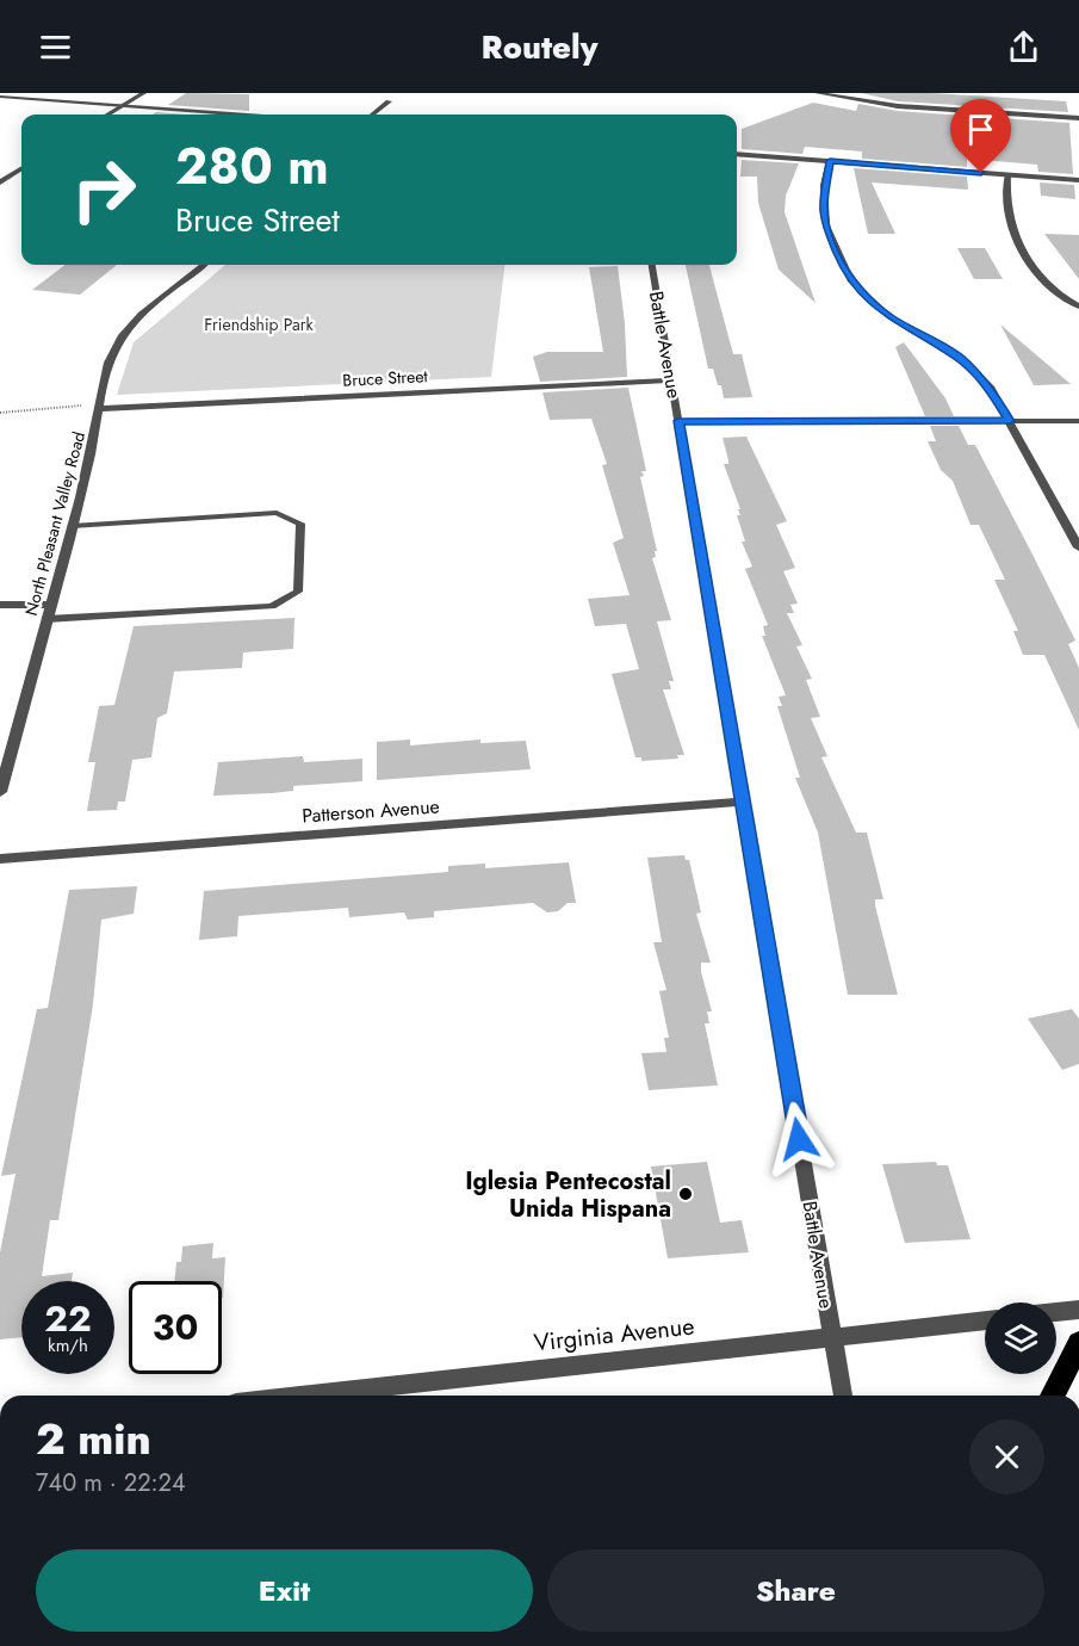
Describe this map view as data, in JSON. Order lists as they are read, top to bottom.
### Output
{
  "streets": {
    "street": [
      "Battle Avenue",
      "Bruce Street",
      "North Pleasant Valley Road",
      "Patterson Avenue",
      "Virginia Avenue"
    ]
  },
  "crossings": [
    ["Battle Avenue", "Bruce Street"],
    ["Battle Avenue", "Patterson Avenue"],
    ["Battle Avenue", "Virginia Avenue"],
    ["Bruce Street", "North Pleasant Valley Road"]
  ],
  "parks": ["Friendship Park"],
  "places": ["Iglesia Pentecostal Unida Hispana"],
  "page": {
    "header": "Routely",
    "turn": ["280 m", "Bruce Street"],
    "speed": "22 km/h",
    "limit": "30",
    "heading": ["2 min", "740 m · 22:24"],
    "buttons": ["Exit", "Share"]
  }
}
